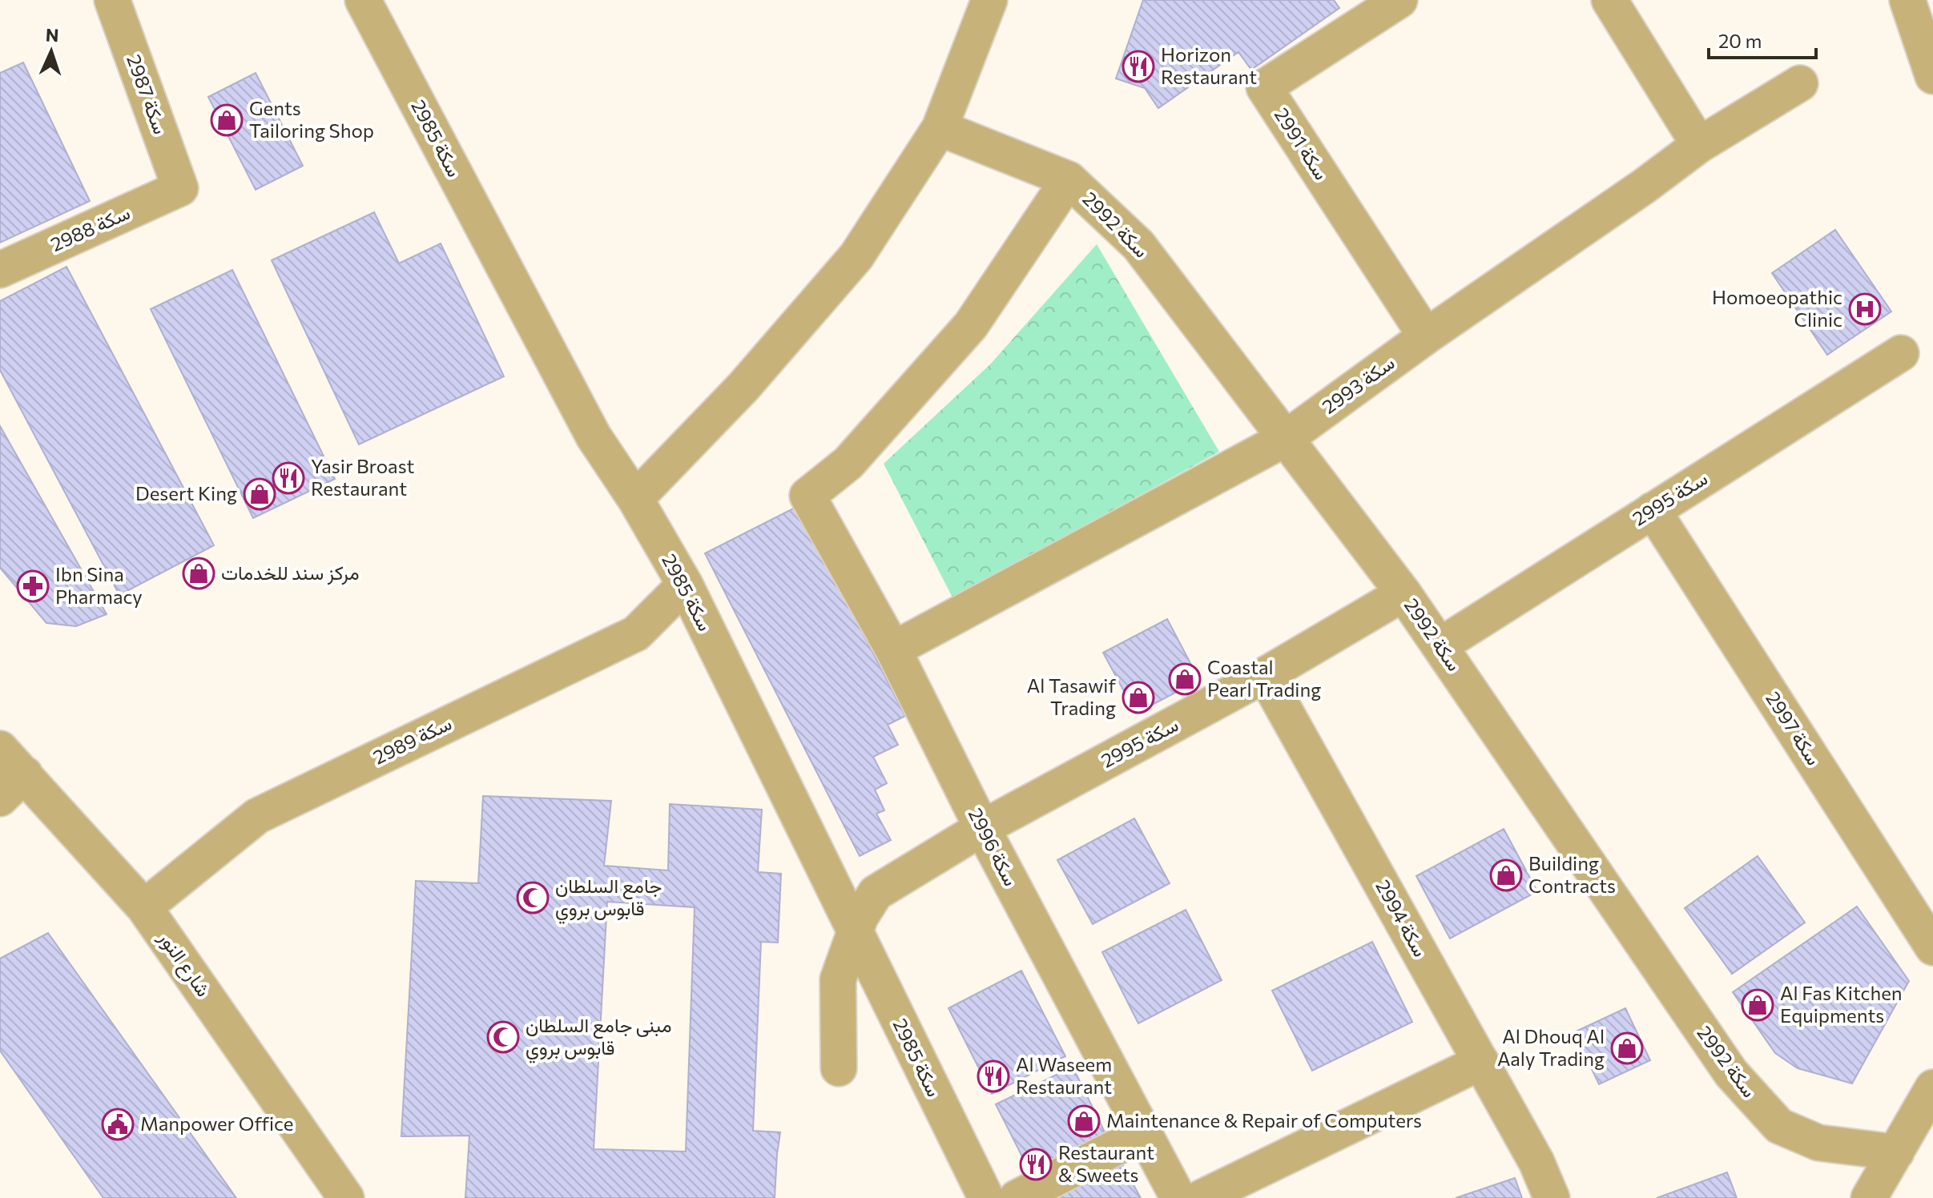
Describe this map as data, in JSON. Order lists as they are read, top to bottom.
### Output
{
  "streets": {
    "street": [
      "سكة 2987",
      "سكة 2985",
      "سكة 2991",
      "سكة 2992",
      "سكة 2988",
      "سكة 2993",
      "سكة 2995",
      "سكة 2997",
      "سكة 2989",
      "سكة 2996",
      "سكة 2994",
      "شارع النور"
    ]
  },
  "crossings": [
    ["سكة 2987", "سكة 2988"],
    ["سكة 2985", "سكة 2995"],
    ["سكة 2985", "سكة 2989"],
    ["سكة 2991", "سكة 2993"],
    ["سكة 2992", "سكة 2993"],
    ["سكة 2992", "سكة 2995"],
    ["سكة 2992", "سكة 2996"],
    ["سكة 2993", "سكة 2996"],
    ["سكة 2995", "سكة 2997"],
    ["سكة 2995", "سكة 2996"],
    ["سكة 2995", "سكة 2994"],
    ["سكة 2989", "شارع النور"]
  ],
  "places": {
    "restaurant": [
      "Horizon Restaurant",
      "Yasir Broast Restaurant",
      "Al Waseem Restaurant",
      "Restaurant & Sweets"
    ],
    "shop": [
      "Gents Tailoring Shop",
      "Desert King",
      "مركز سند للخدمات",
      "Coastal Pearl Trading",
      "Al Tasawif Trading",
      "Building Contracts",
      "Al Fas Kitchen Equipments",
      "Al Dhouq Al Aaly Trading",
      "Maintenance & Repair of Computers"
    ],
    "hospital": ["Homoeopathic Clinic"],
    "pharmacy": ["Ibn Sina Pharmacy"],
    "mosque": ["جامع السلطان قابوس بروي", "مبنى جامع السلطان قابوس بروي"],
    "public building": ["Manpower Office"]
  },
  "scale_bar": "20 m",
  "north": "top"
}
